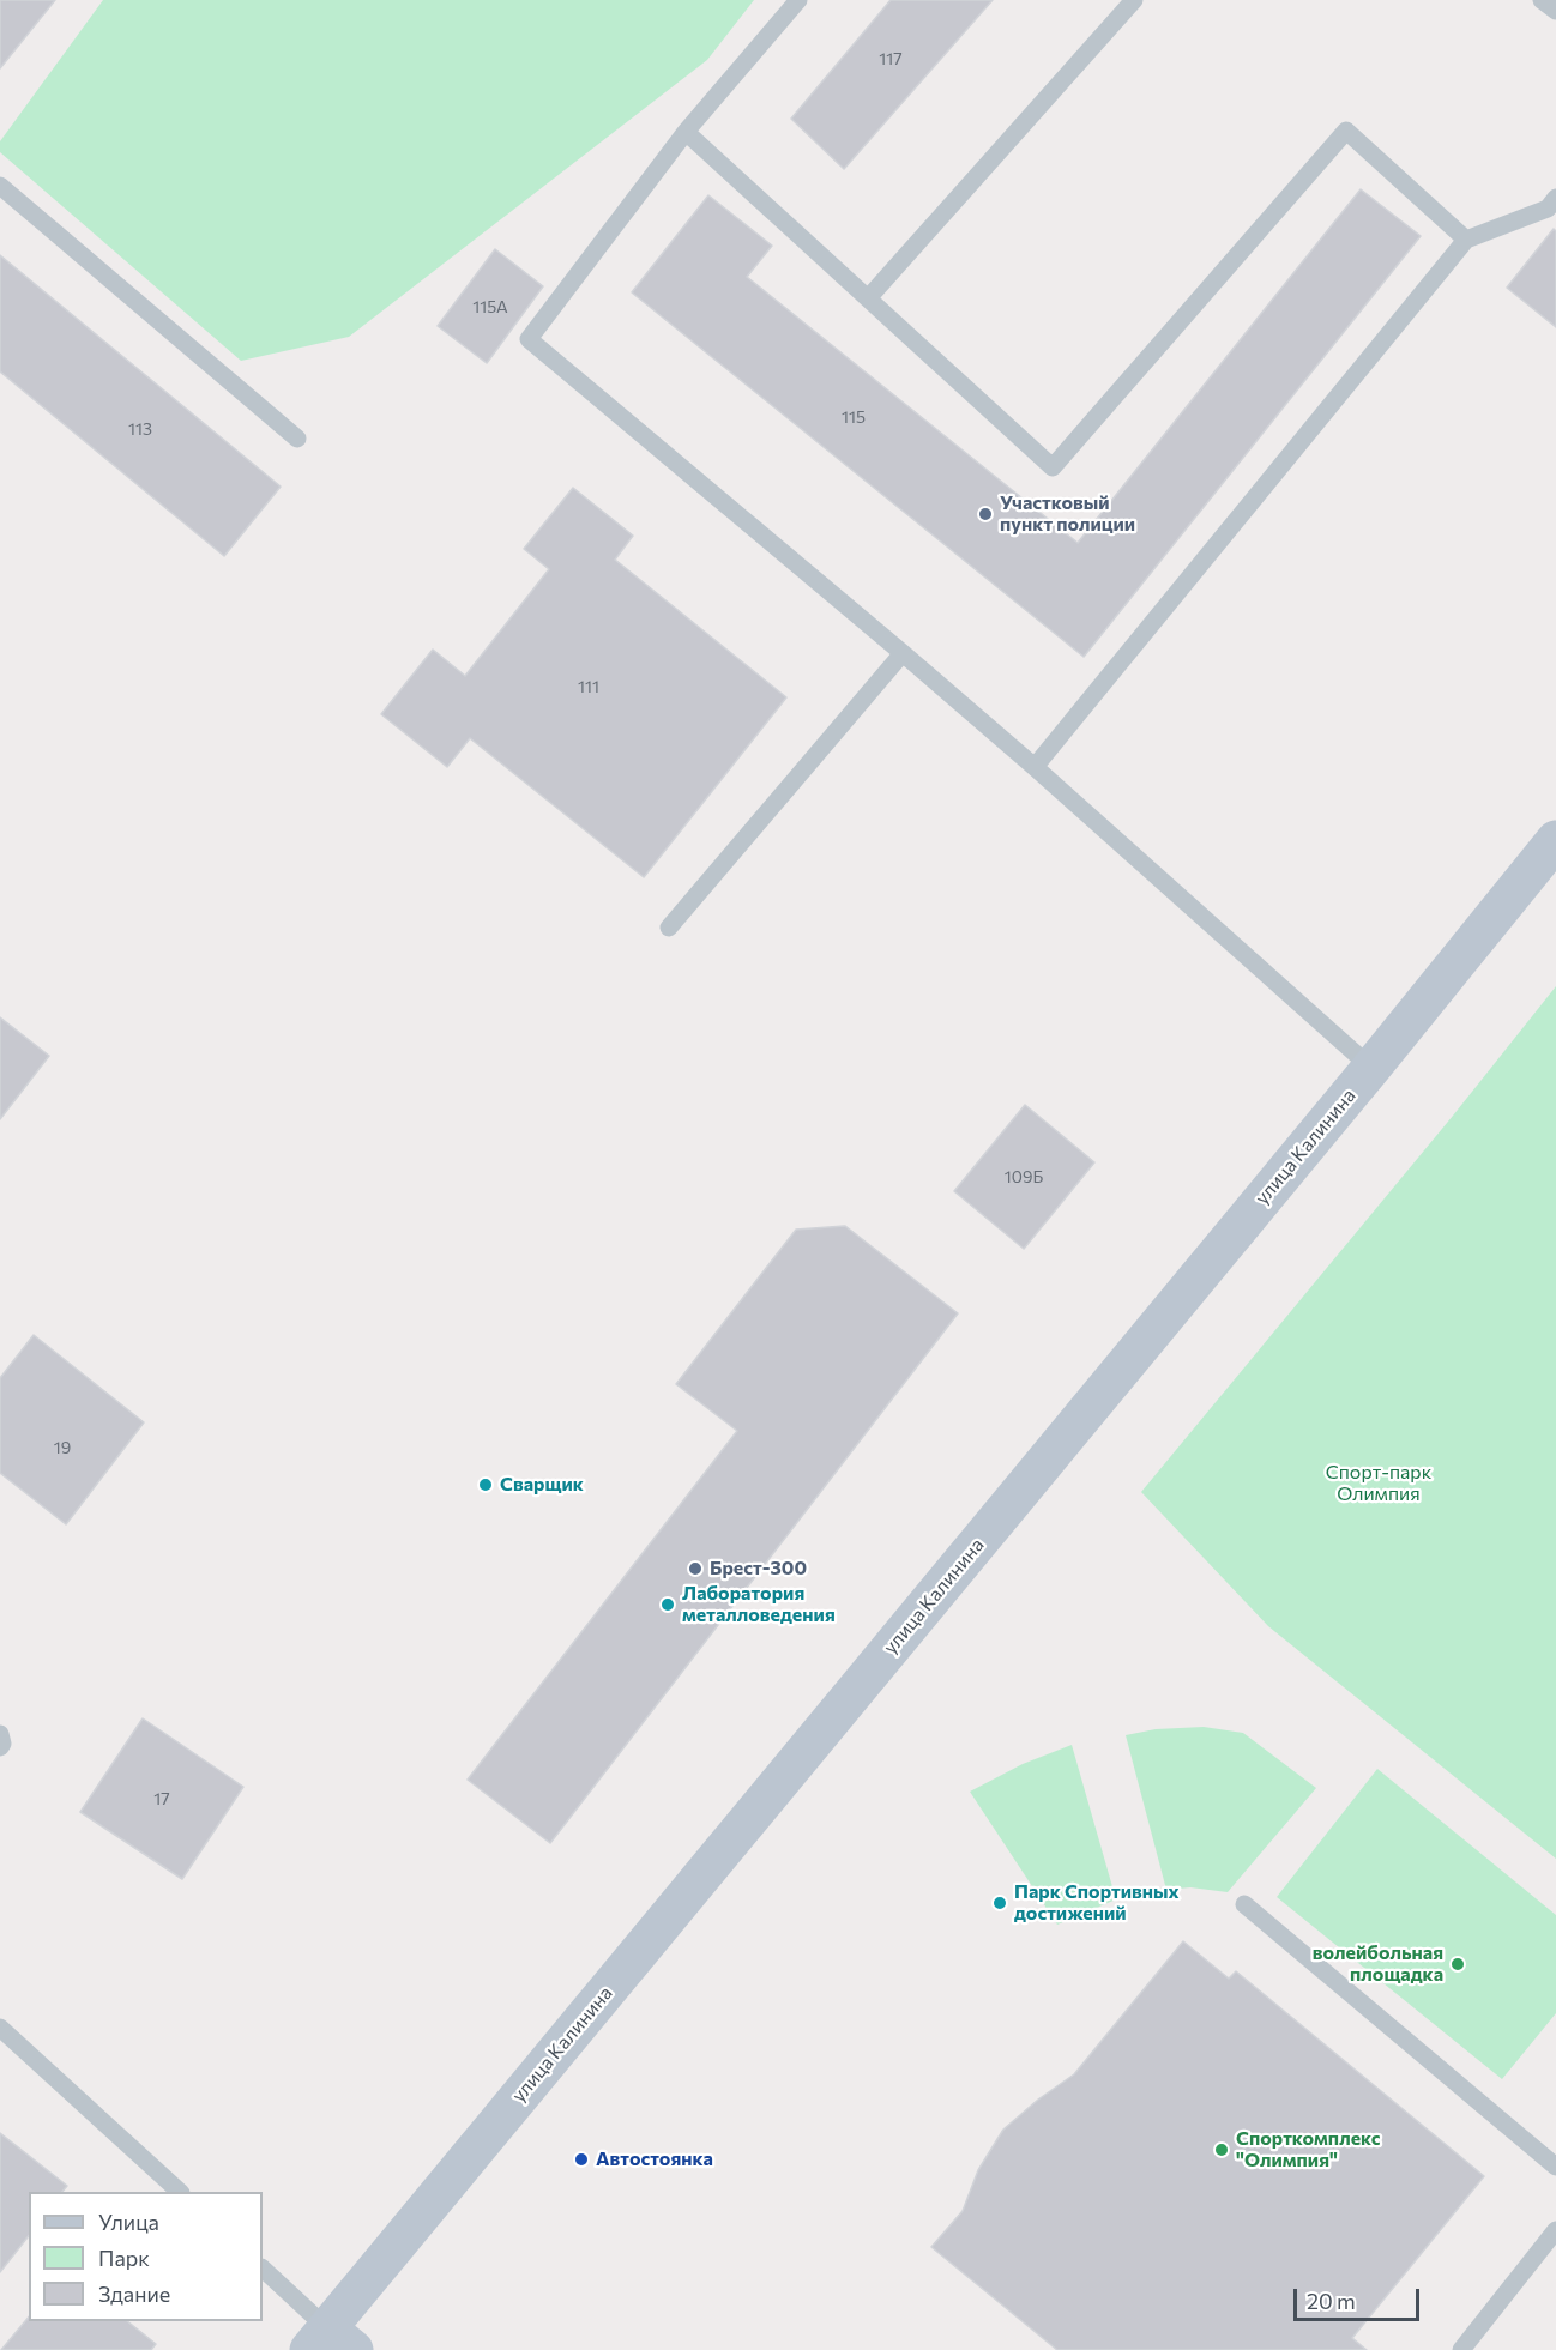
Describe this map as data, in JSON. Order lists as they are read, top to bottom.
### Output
{
  "streets": {
    "main road": ["улица Калинина"]
  },
  "parks": ["Спорт-парк Олимпия"],
  "places": [
    "Участковый пункт полиции",
    "Сварщик",
    "Брест-300",
    "Лаборатория металловедения",
    "Парк Спортивных достижений",
    "волейбольная площадка",
    "Спорткомплекс \"Олимпия\"",
    "Автостоянка"
  ],
  "house_numbers": [
    "117",
    "115А",
    "115",
    "113",
    "111",
    "109Б",
    "19",
    "17"
  ],
  "legend": ["Улица", "Парк", "Здание"],
  "scale_bar": "20 m"
}
